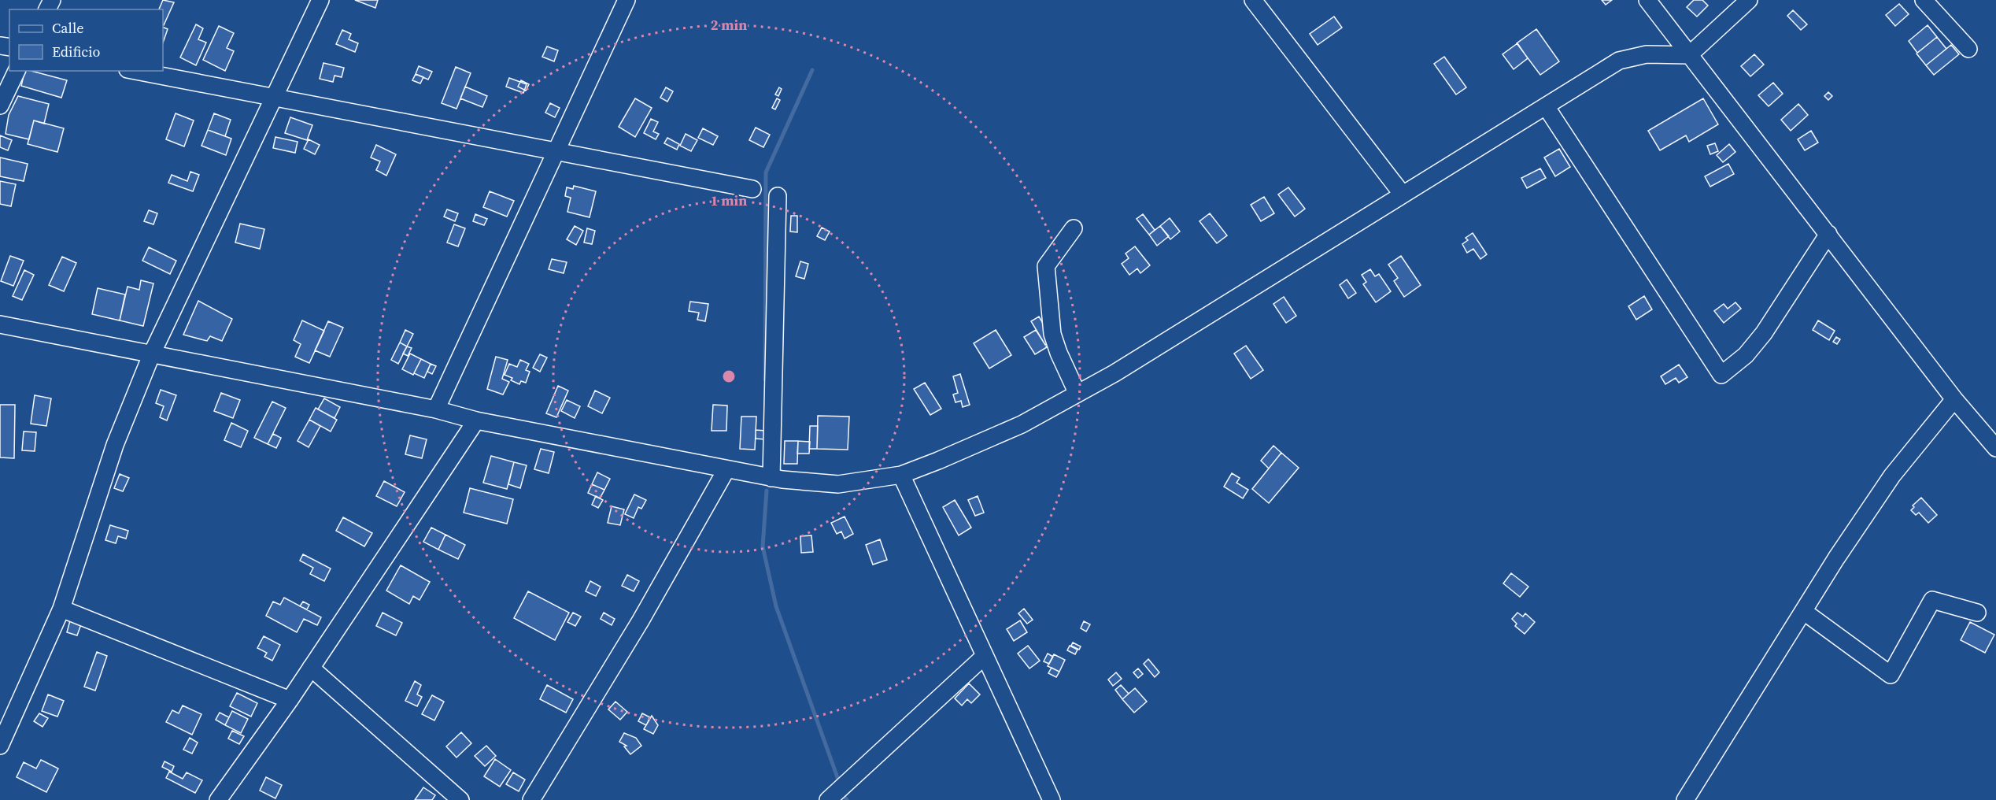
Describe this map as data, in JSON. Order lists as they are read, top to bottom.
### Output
{
  "legend": ["Calle", "Edificio"],
  "rings": ["2 min", "1 min"]
}
